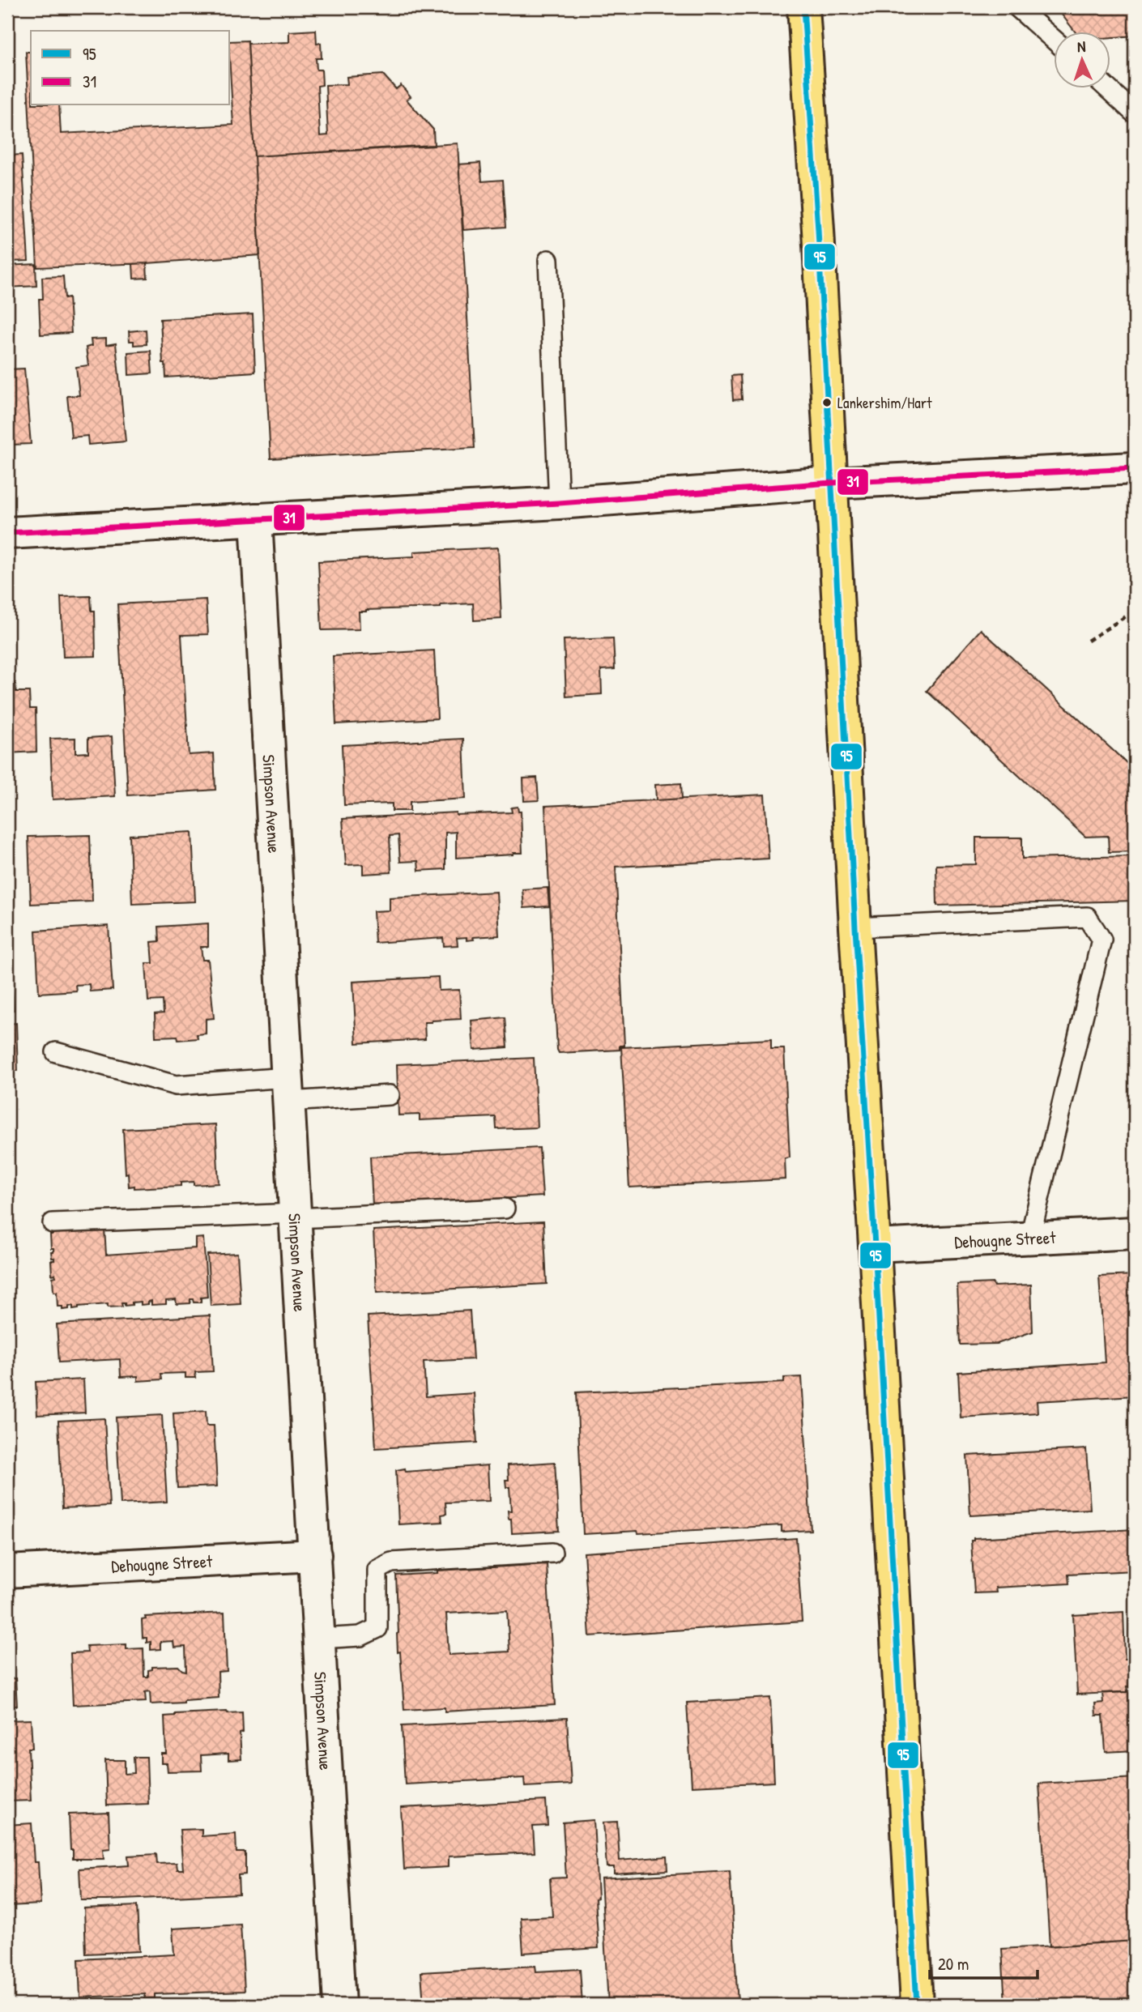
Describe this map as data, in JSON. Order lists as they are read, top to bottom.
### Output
{
  "streets": {
    "street": ["Simpson Avenue", "Dehougne Street"]
  },
  "crossings": [
    ["Simpson Avenue", "Dehougne Street"]
  ],
  "places": ["Lankershim/Hart"],
  "lines": ["transit line 95", "transit line 31"],
  "legend": ["95", "31"],
  "scale_bar": "20 m",
  "north": "top"
}
